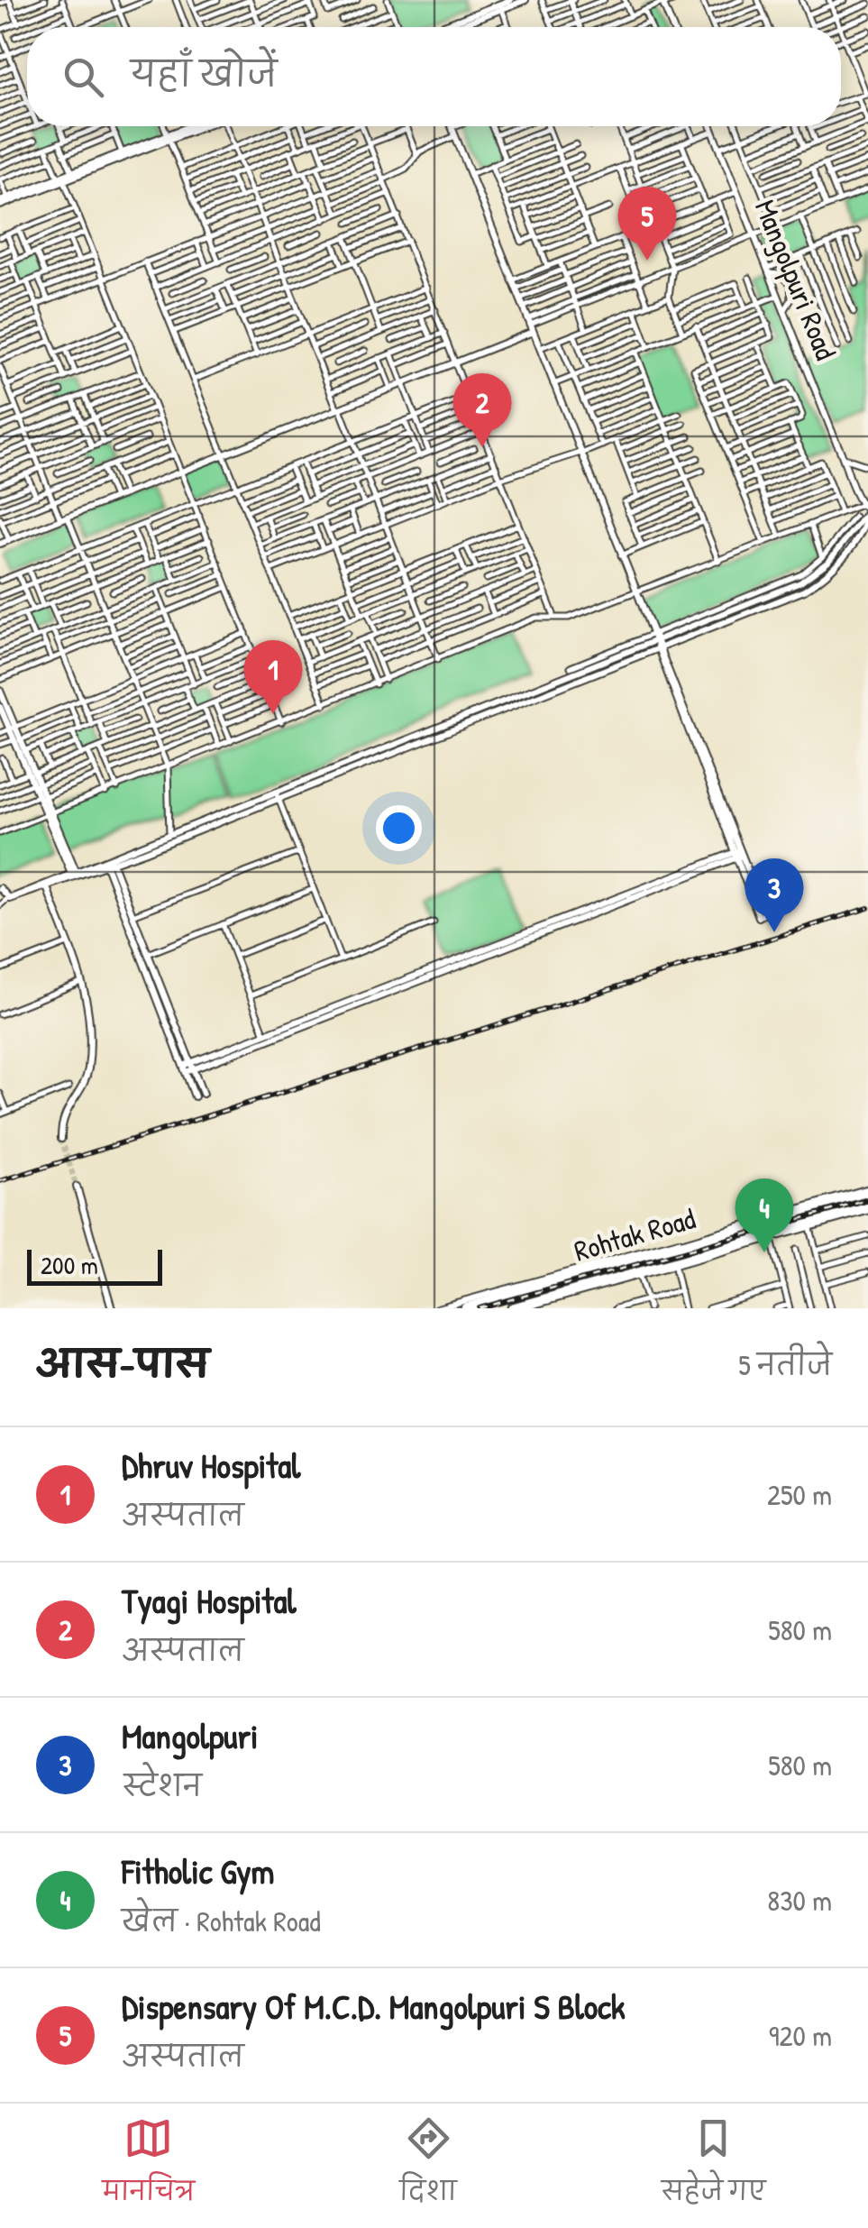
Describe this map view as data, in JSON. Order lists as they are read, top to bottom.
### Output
{
  "streets": {
    "highway": ["Rohtak Road"],
    "street": ["Mangolpuri Road"]
  },
  "scale_bar": "200 m",
  "page": {
    "search": "यहाँ खोजें",
    "pins": [
      "5",
      "2",
      "1",
      "3",
      "4"
    ],
    "scale": "200 m",
    "heading": ["आस-पास", "5 नतीजे"],
    "list": [
      {
        "mark": "1",
        "name": "Dhruv Hospital",
        "note": "अस्पताल",
        "value": "250 m"
      },
      {
        "mark": "2",
        "name": "Tyagi Hospital",
        "note": "अस्पताल",
        "value": "580 m"
      },
      {
        "mark": "3",
        "name": "Mangolpuri",
        "note": "स्टेशन",
        "value": "580 m"
      },
      {
        "mark": "4",
        "name": "Fitholic Gym",
        "note": "खेल · Rohtak Road",
        "value": "830 m"
      },
      {
        "mark": "5",
        "name": "Dispensary Of M.C.D. Mangolpuri S Block",
        "note": "अस्पताल",
        "value": "920 m"
      }
    ],
    "nav": ["मानचित्र", "दिशा", "सहेजे गए"]
  }
}
